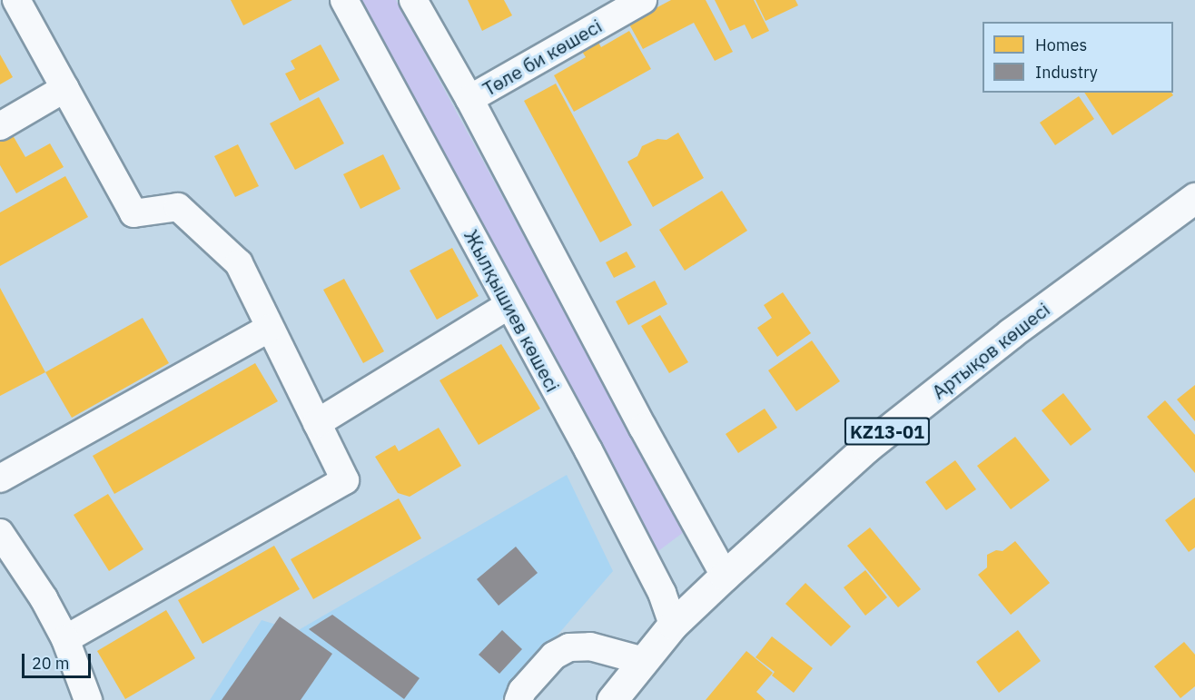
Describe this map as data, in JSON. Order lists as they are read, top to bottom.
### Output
{
  "streets": {
    "highway": ["Артықов көшесі", "KZ13-01"],
    "street": ["Төле би көшесі", "Жылқышиев көшесі"]
  },
  "crossings": [
    ["Жылқышиев көшесі", "Артықов көшесі"]
  ],
  "legend": ["Homes", "Industry"],
  "scale_bar": "20 m"
}
